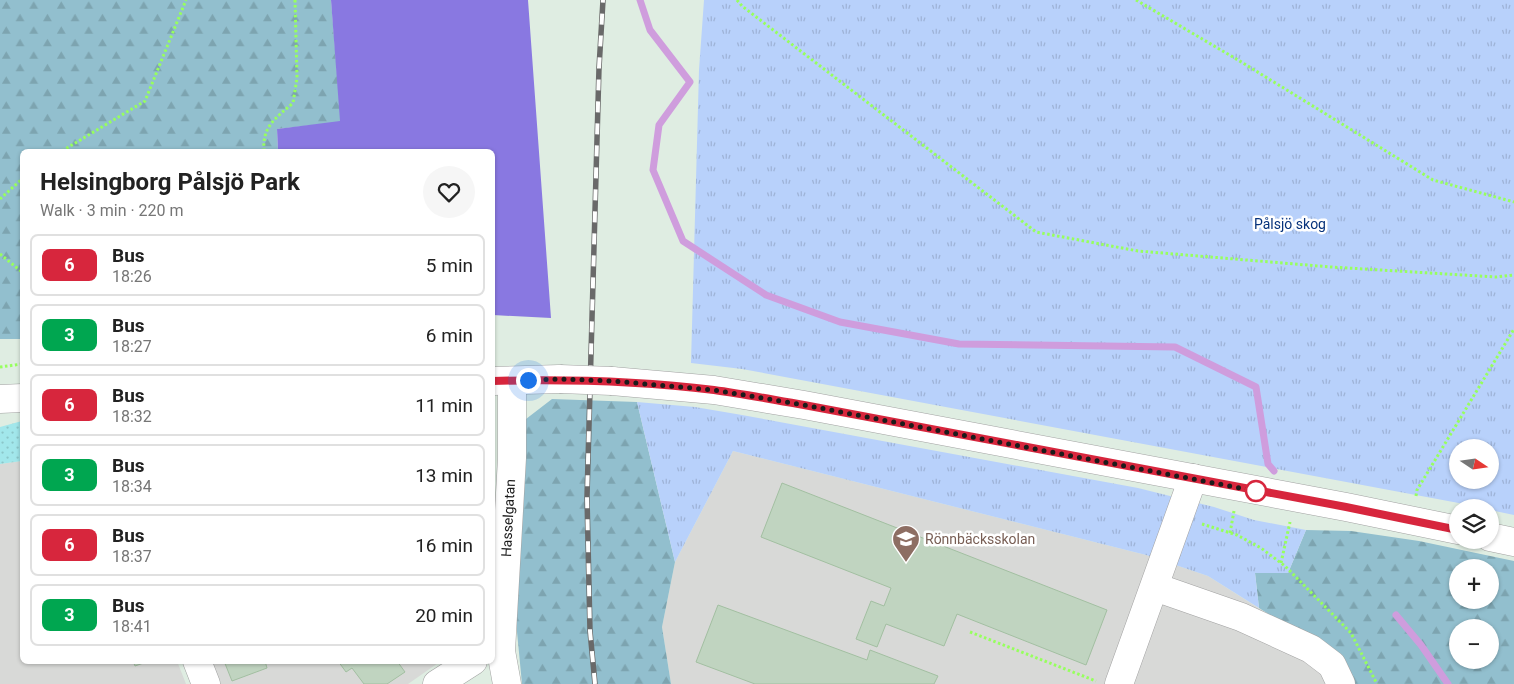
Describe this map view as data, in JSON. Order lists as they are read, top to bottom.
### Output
{
  "streets": {
    "street": ["Hasselgatan"]
  },
  "parks": ["Pålsjö skog"],
  "places": {
    "school or university": ["Rönnbäcksskolan"]
  },
  "lines": ["bus line 6"],
  "north": "right",
  "page": {
    "heading": ["Helsingborg Pålsjö Park", "Walk · 3 min · 220 m"],
    "list": [
      {
        "mark": "6",
        "name": "Bus",
        "note": "18:26",
        "value": "5 min"
      },
      {
        "mark": "3",
        "name": "Bus",
        "note": "18:27",
        "value": "6 min"
      },
      {
        "mark": "6",
        "name": "Bus",
        "note": "18:32",
        "value": "11 min"
      },
      {
        "mark": "3",
        "name": "Bus",
        "note": "18:34",
        "value": "13 min"
      },
      {
        "mark": "6",
        "name": "Bus",
        "note": "18:37",
        "value": "16 min"
      },
      {
        "mark": "3",
        "name": "Bus",
        "note": "18:41",
        "value": "20 min"
      }
    ],
    "map_buttons": ["+", "−"]
  }
}
